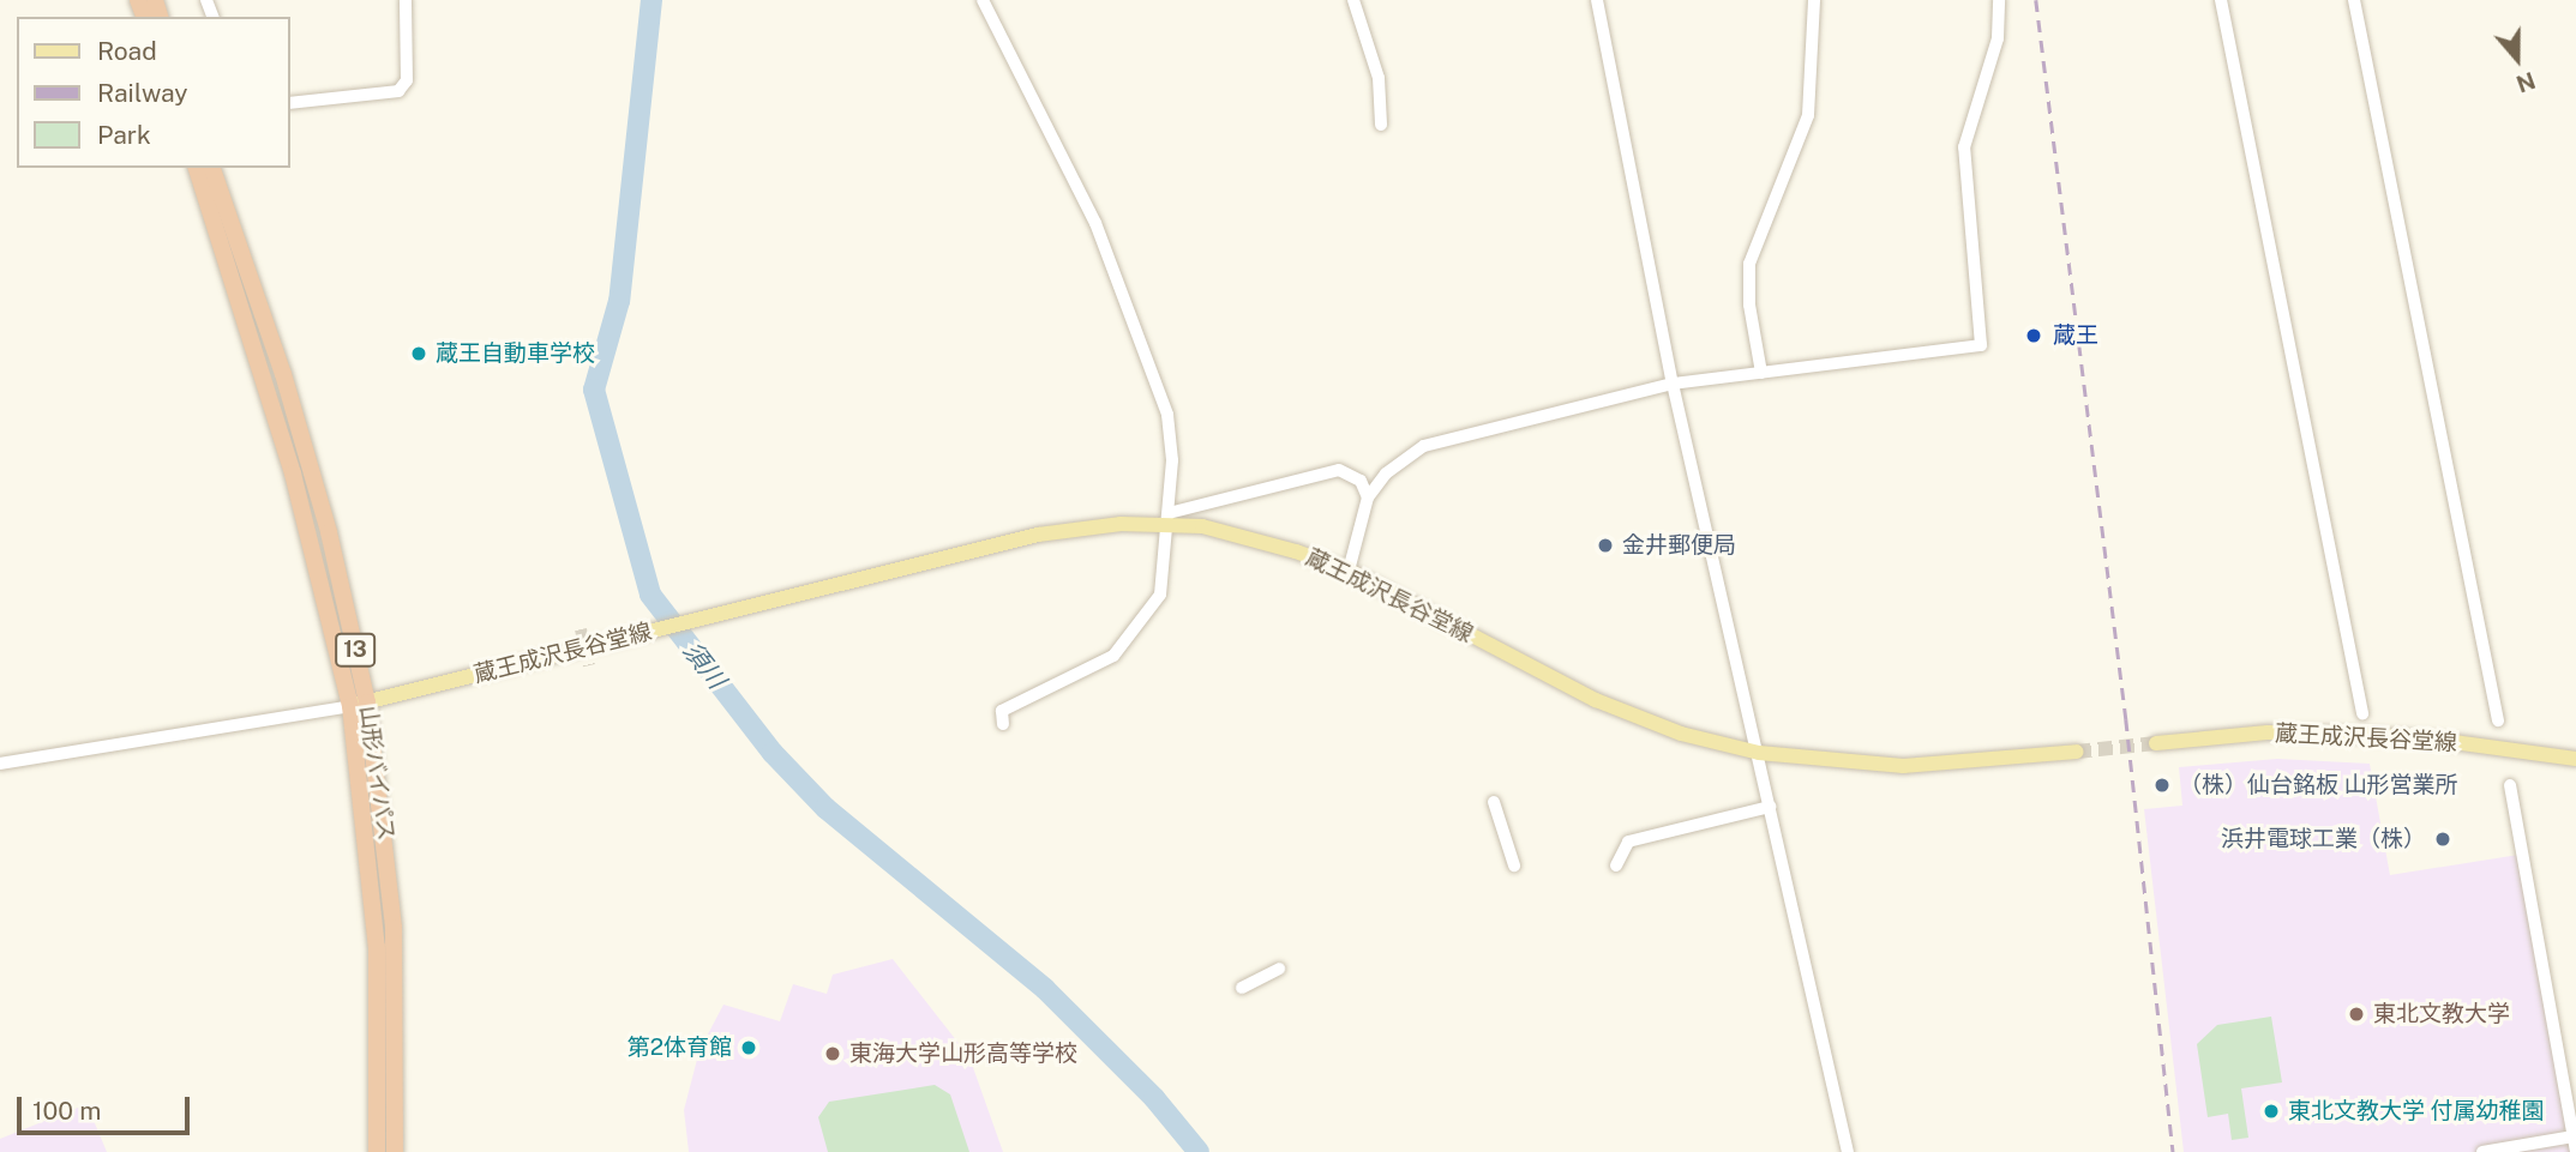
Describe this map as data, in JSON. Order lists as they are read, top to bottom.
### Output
{
  "streets": {
    "highway": ["13", "山形バイパス"],
    "main road": ["蔵王成沢長谷堂線"]
  },
  "crossings": [
    ["蔵王成沢長谷堂線", "山形バイパス"]
  ],
  "water": ["須川"],
  "places": [
    "蔵王",
    "蔵王自動車学校",
    "金井郵便局",
    "（株）仙台銘板 山形営業所",
    "浜井電球工業（株）",
    "東北文教大学",
    "第2体育館",
    "東海大学山形高等学校",
    "東北文教大学 付属幼稚園"
  ],
  "legend": ["Road", "Railway", "Park"],
  "scale_bar": "100 m",
  "north": "bottom"
}
